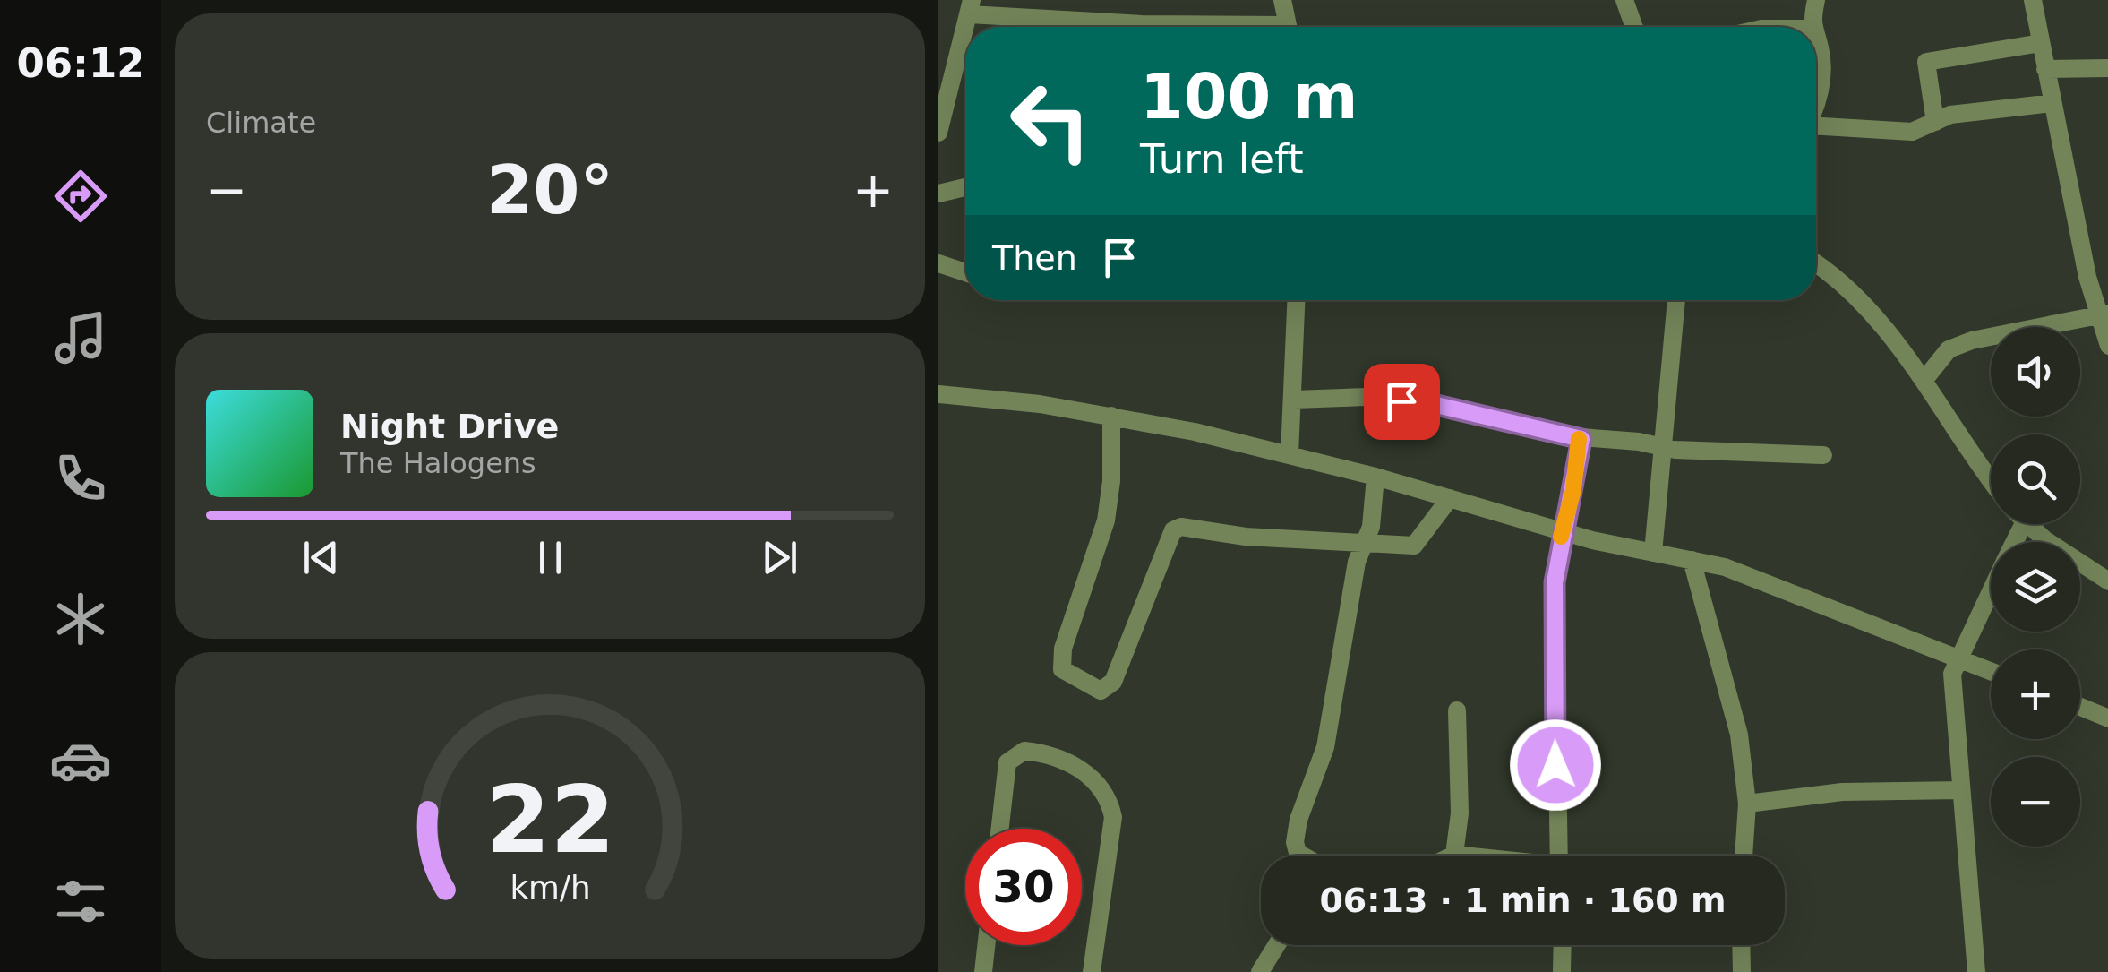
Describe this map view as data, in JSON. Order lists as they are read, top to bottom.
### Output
{
  "page": {
    "tabs": "06:12",
    "tile": "Climate",
    "turn": ["100 m", "Turn left"],
    "heat": ["−", "20°", "+"],
    "then": "Then",
    "map_buttons": ["+", "−"],
    "song": ["Night Drive", "The Halogens"],
    "limit": "30",
    "trip": "06:13 · 1 min · 160 m",
    "gauge": ["22", "km/h"]
  }
}
